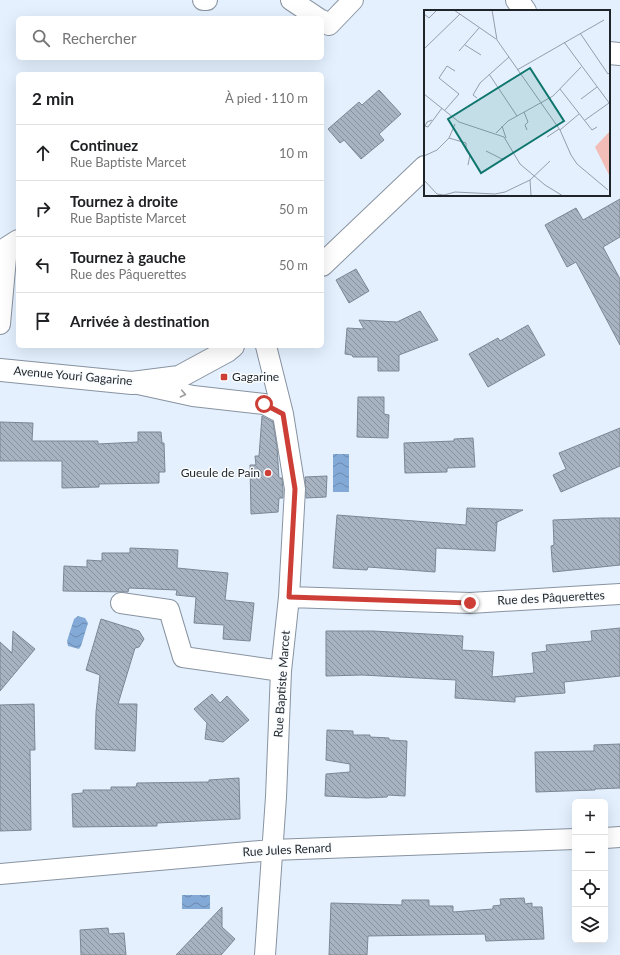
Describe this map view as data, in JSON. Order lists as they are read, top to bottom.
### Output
{
  "streets": {
    "street": [
      "Avenue Youri Gagarine",
      "Rue des Pâquerettes",
      "Rue Baptiste Marcet",
      "Rue Jules Renard"
    ]
  },
  "crossings": [
    ["Rue des Pâquerettes", "Rue Baptiste Marcet"],
    ["Rue Baptiste Marcet", "Rue Jules Renard"]
  ],
  "places": {
    "transit": ["Gagarine"],
    "other": ["Gueule de Pain"]
  },
  "page": {
    "search": "Rechercher",
    "heading": ["2 min", "À pied · 110 m"],
    "list": [
      ["Continuez", "Rue Baptiste Marcet", "10 m"],
      ["Tournez à droite", "Rue Baptiste Marcet", "50 m"],
      ["Tournez à gauche", "Rue des Pâquerettes", "50 m"],
      "Arrivée à destination"
    ],
    "map_buttons": ["+", "−"]
  }
}
